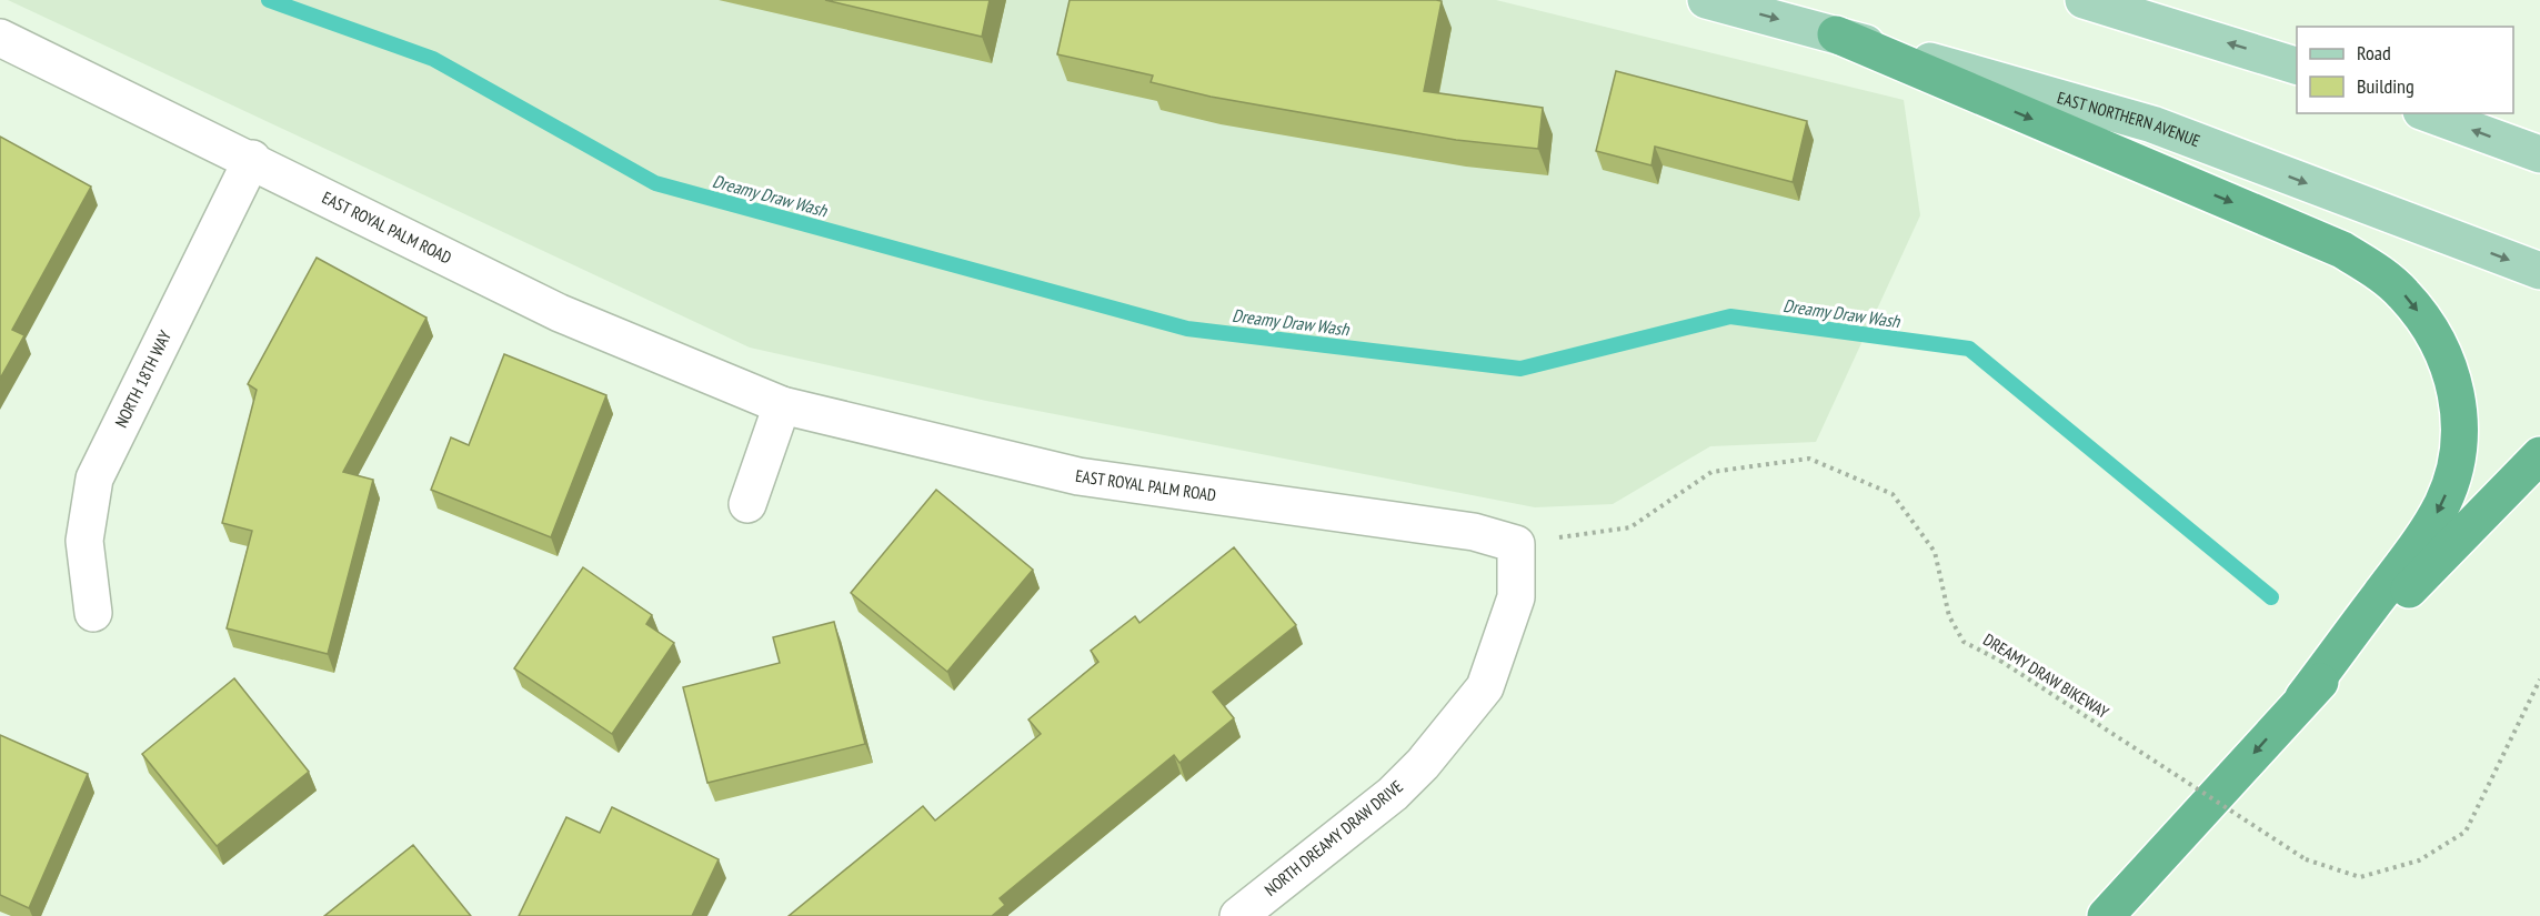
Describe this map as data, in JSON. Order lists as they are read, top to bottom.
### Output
{
  "streets": {
    "main road": ["EAST NORTHERN AVENUE"],
    "street": ["EAST ROYAL PALM ROAD", "NORTH 18TH WAY", "NORTH DREAMY DRAW DRIVE"],
    "path": ["DREAMY DRAW BIKEWAY"]
  },
  "crossings": [
    ["EAST ROYAL PALM ROAD", "NORTH 18TH WAY"],
    ["EAST ROYAL PALM ROAD", "DREAMY DRAW BIKEWAY"],
    ["EAST ROYAL PALM ROAD", "NORTH DREAMY DRAW DRIVE"],
    ["DREAMY DRAW BIKEWAY", "NORTH DREAMY DRAW DRIVE"]
  ],
  "water": ["Dreamy Draw Wash"],
  "legend": ["Road", "Building"]
}
